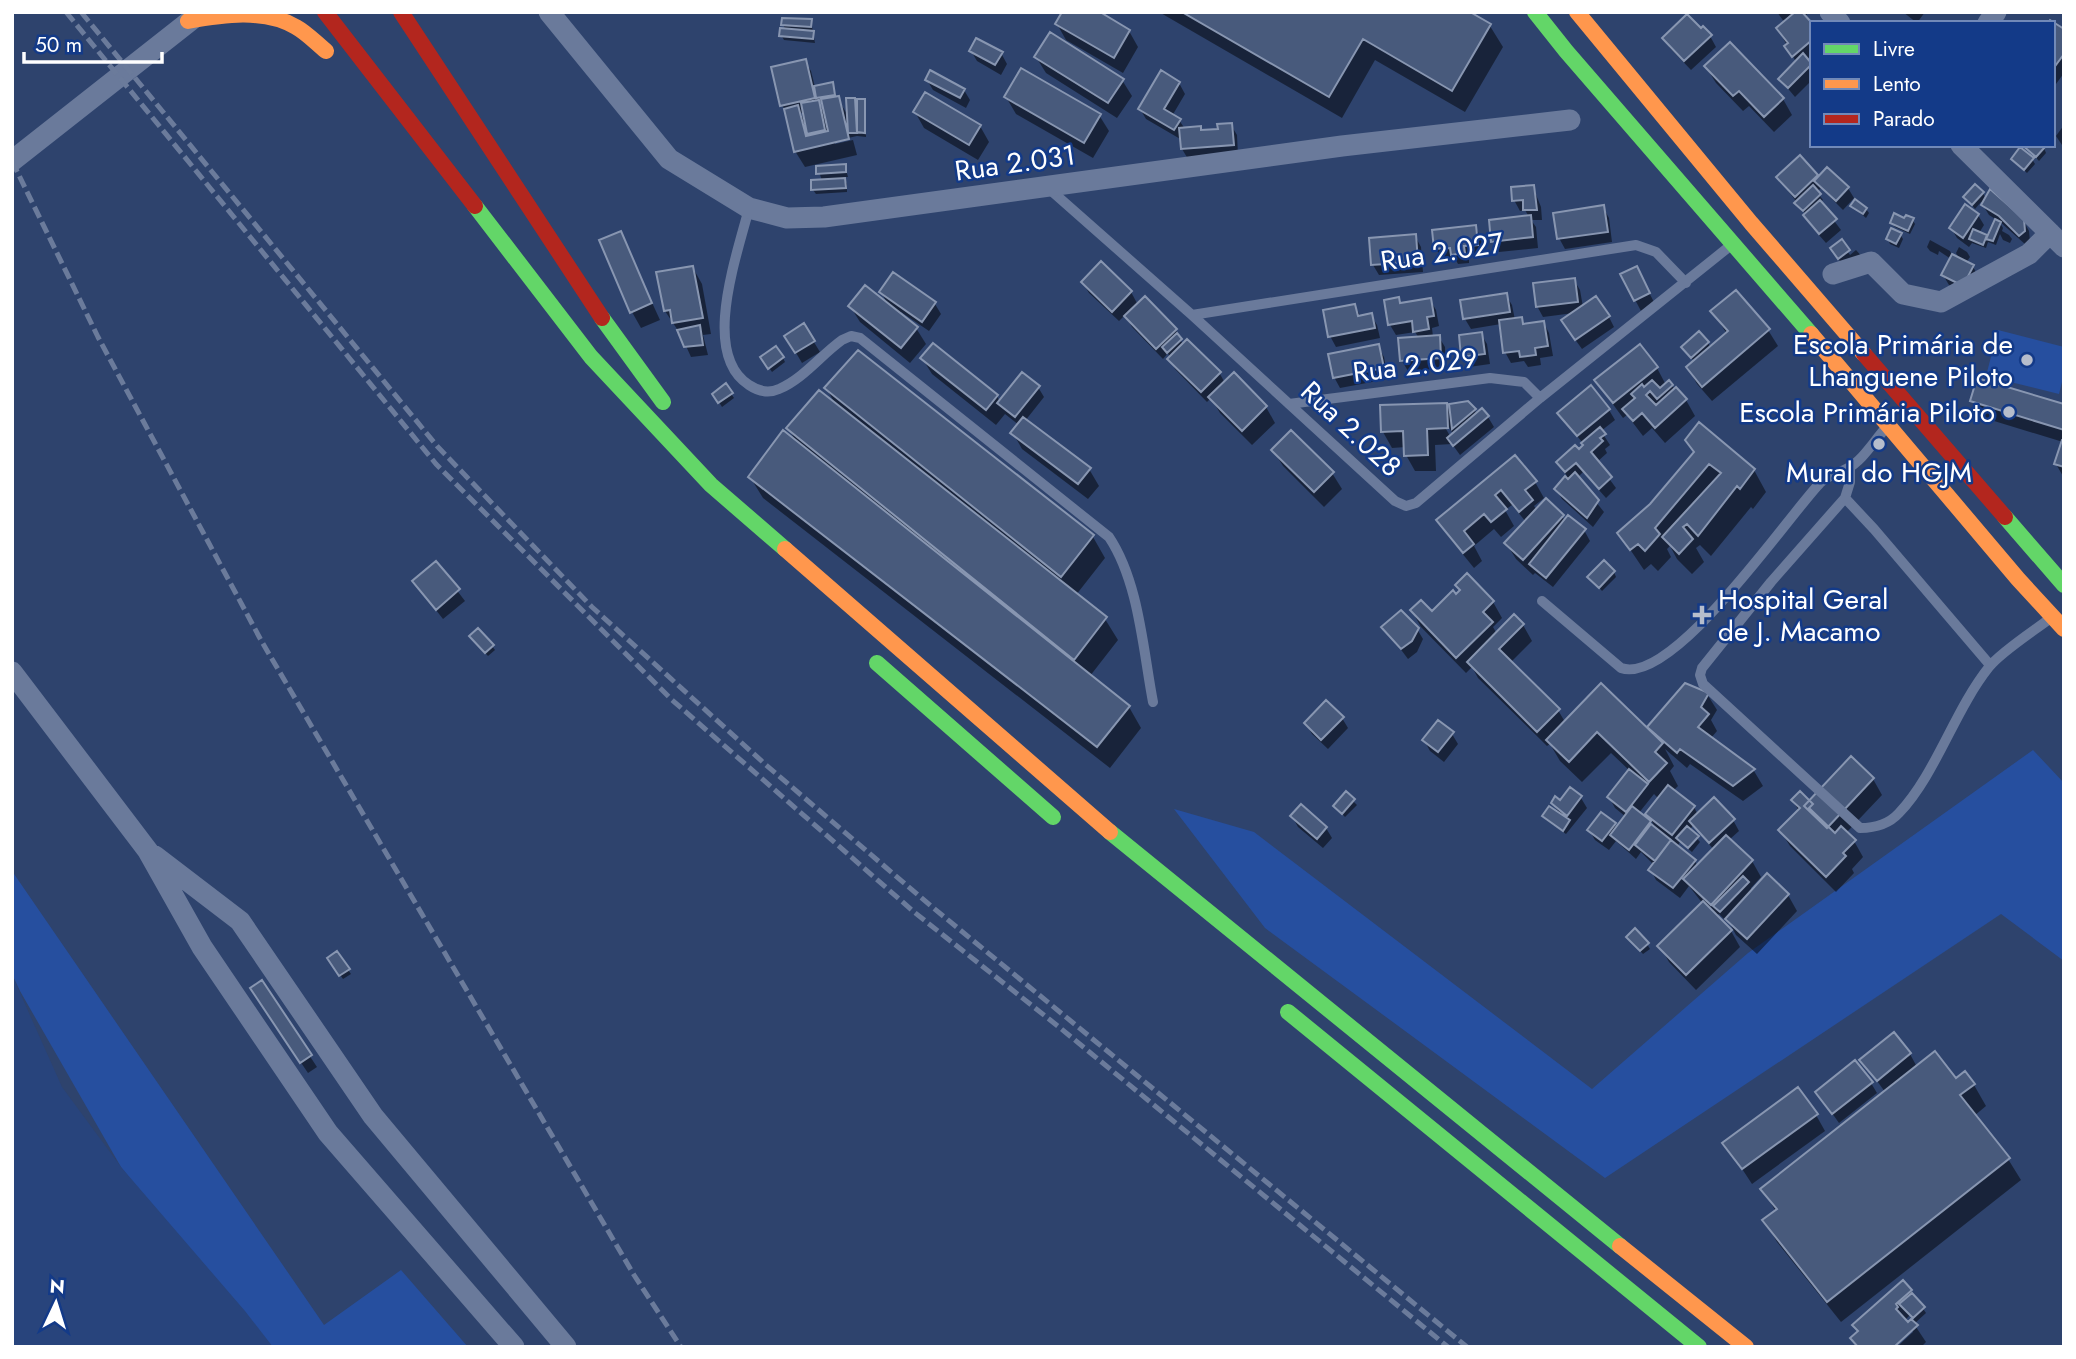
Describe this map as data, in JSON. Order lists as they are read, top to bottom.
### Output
{
  "streets": {
    "street": ["Rua 2.031"],
    "lane": ["Rua 2.027", "Rua 2.029", "Rua 2.028"]
  },
  "crossings": [
    ["Rua 2.031", "Rua 2.028"],
    ["Rua 2.027", "Rua 2.028"],
    ["Rua 2.029", "Rua 2.028"]
  ],
  "places": {
    "other": ["Escola Primária de Lhanguene Piloto", "Escola Primária Piloto", "Mural do HGJM"],
    "health": ["Hospital Geral de J. Macamo"]
  },
  "legend": ["Livre", "Lento", "Parado"],
  "scale_bar": "50 m",
  "north": "top"
}
